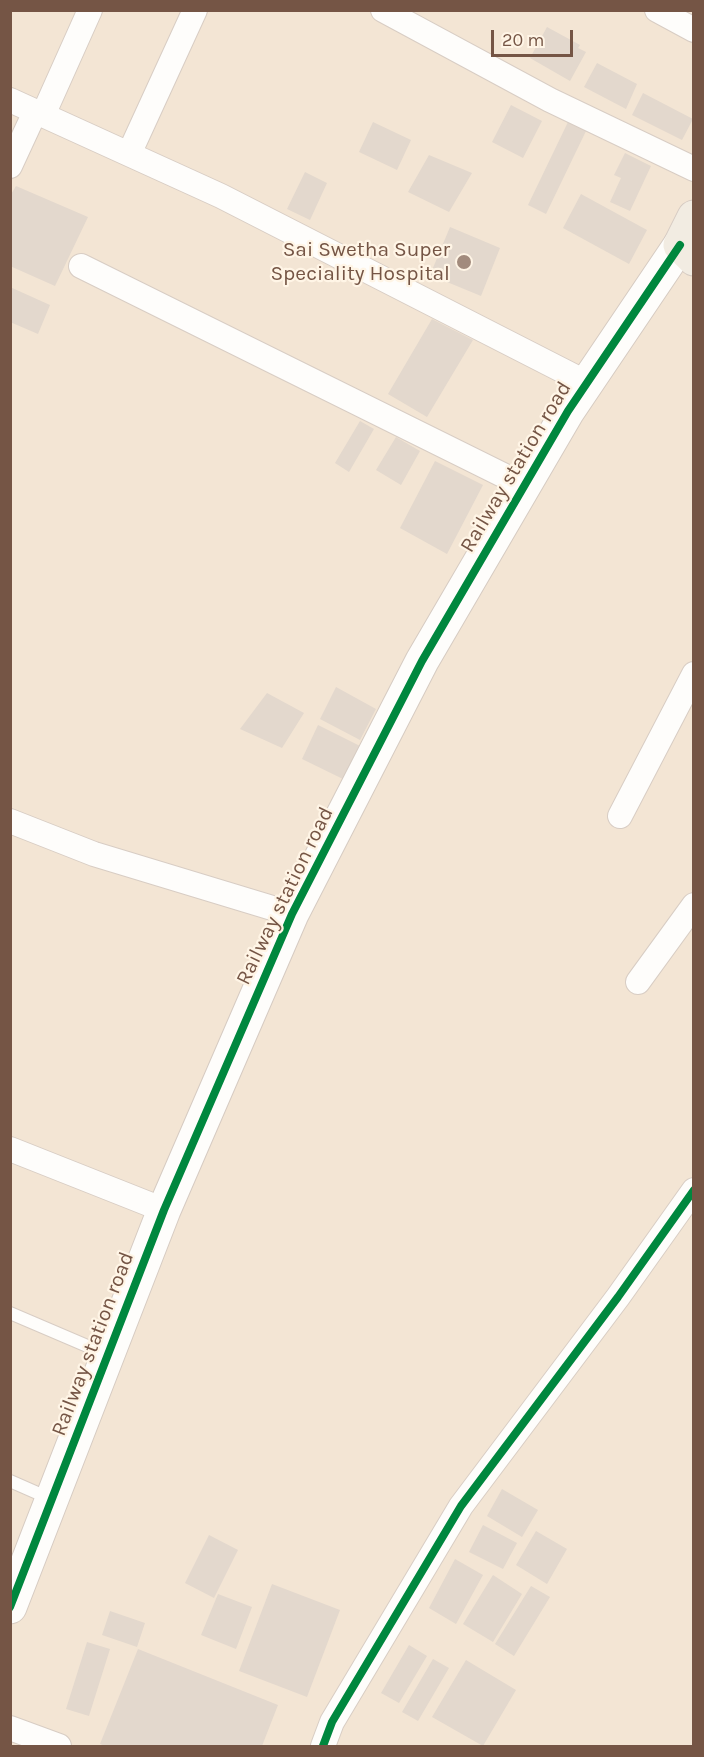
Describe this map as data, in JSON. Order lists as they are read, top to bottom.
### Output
{
  "streets": {
    "street": ["Railway station road"]
  },
  "places": ["Sai Swetha Super Speciality Hospital"],
  "scale_bar": "20 m"
}
